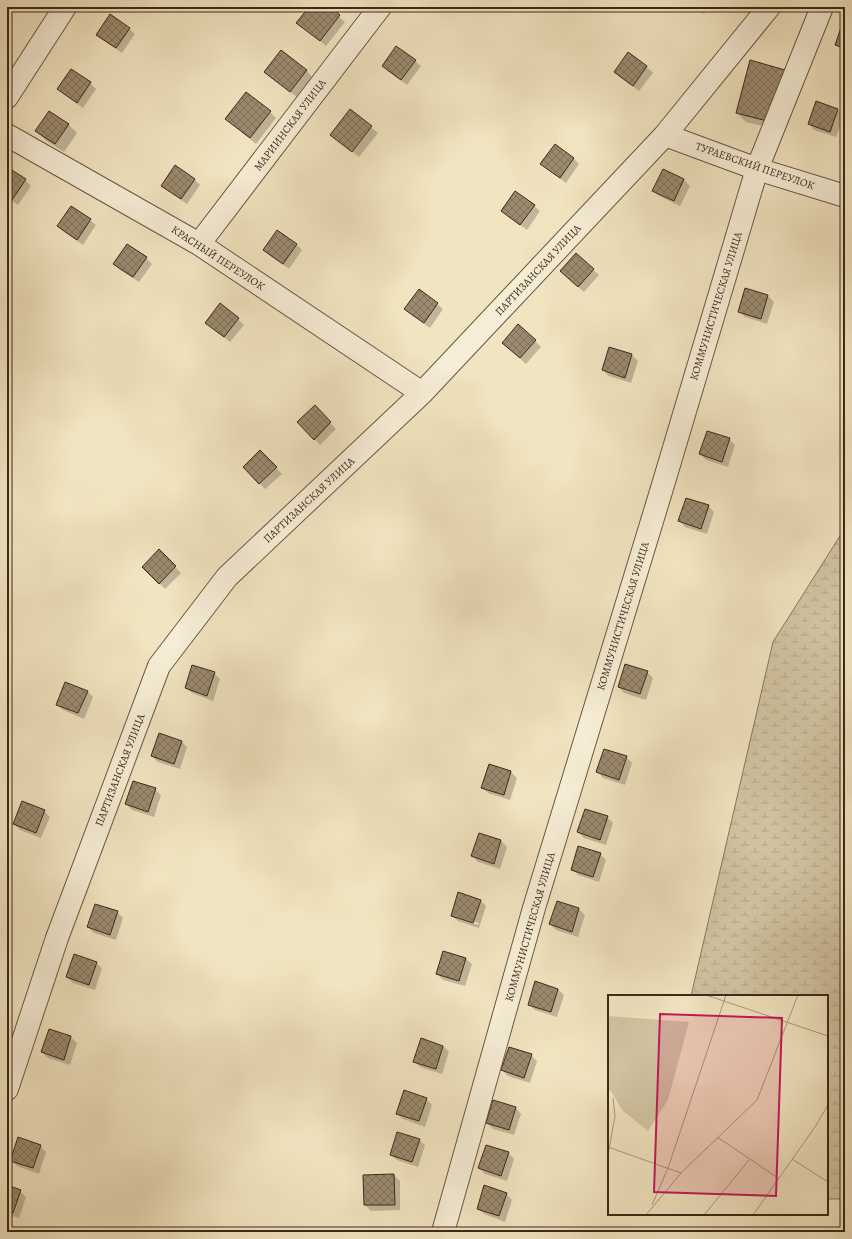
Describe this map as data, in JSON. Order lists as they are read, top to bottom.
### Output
{
  "streets": {
    "street": [
      "МАРИИНСКАЯ УЛИЦА",
      "ТУРАЕВСКИЙ ПЕРЕУЛОК",
      "КРАСНЫЙ ПЕРЕУЛОК",
      "ПАРТИЗАНСКАЯ УЛИЦА",
      "КОММУНИСТИЧЕСКАЯ УЛИЦА"
    ]
  },
  "crossings": [
    ["МАРИИНСКАЯ УЛИЦА", "КРАСНЫЙ ПЕРЕУЛОК"],
    ["ТУРАЕВСКИЙ ПЕРЕУЛОК", "ПАРТИЗАНСКАЯ УЛИЦА"],
    ["ТУРАЕВСКИЙ ПЕРЕУЛОК", "КОММУНИСТИЧЕСКАЯ УЛИЦА"],
    ["КРАСНЫЙ ПЕРЕУЛОК", "ПАРТИЗАНСКАЯ УЛИЦА"]
  ]
}
